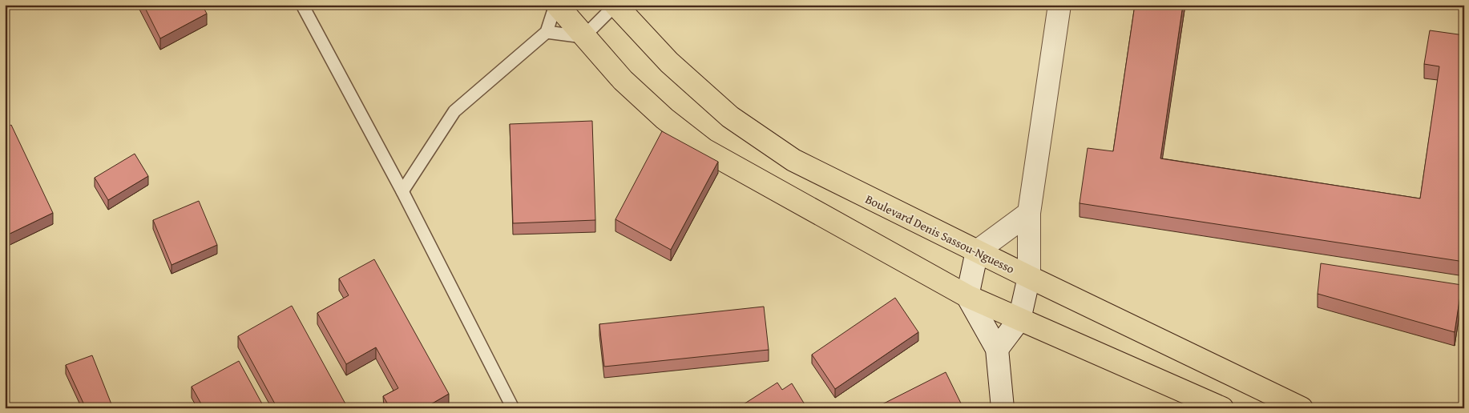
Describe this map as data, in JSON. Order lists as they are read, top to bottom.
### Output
{
  "streets": {
    "main road": ["Boulevard Denis Sassou-Nguesso"]
  }
}
